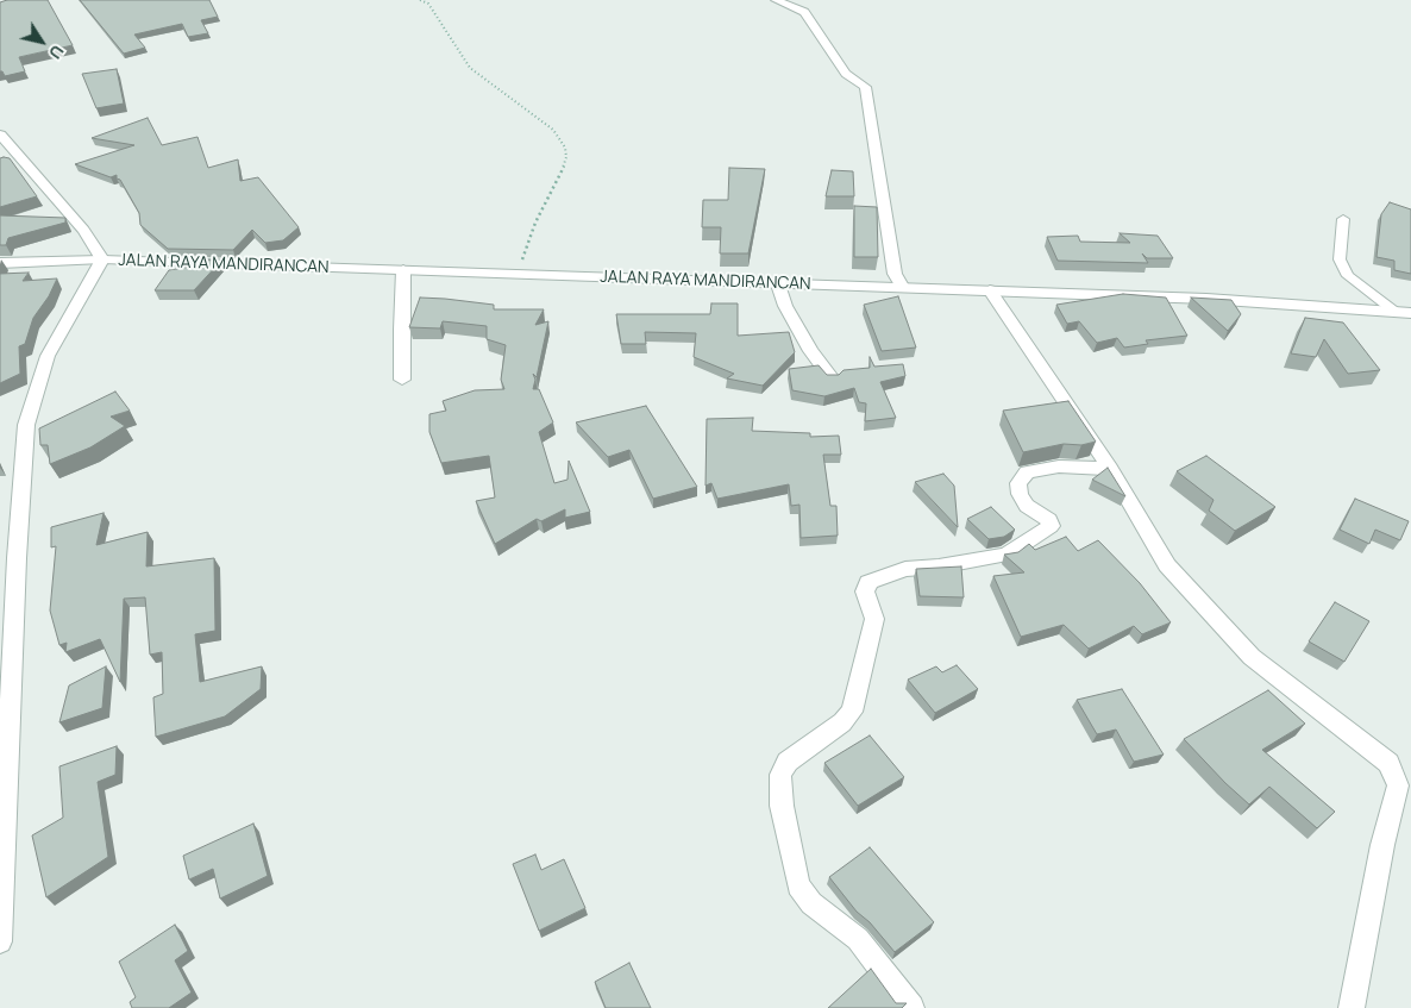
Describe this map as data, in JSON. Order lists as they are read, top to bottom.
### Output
{
  "streets": {
    "street": ["JALAN RAYA MANDIRANCAN"]
  },
  "north": "bottom right"
}
